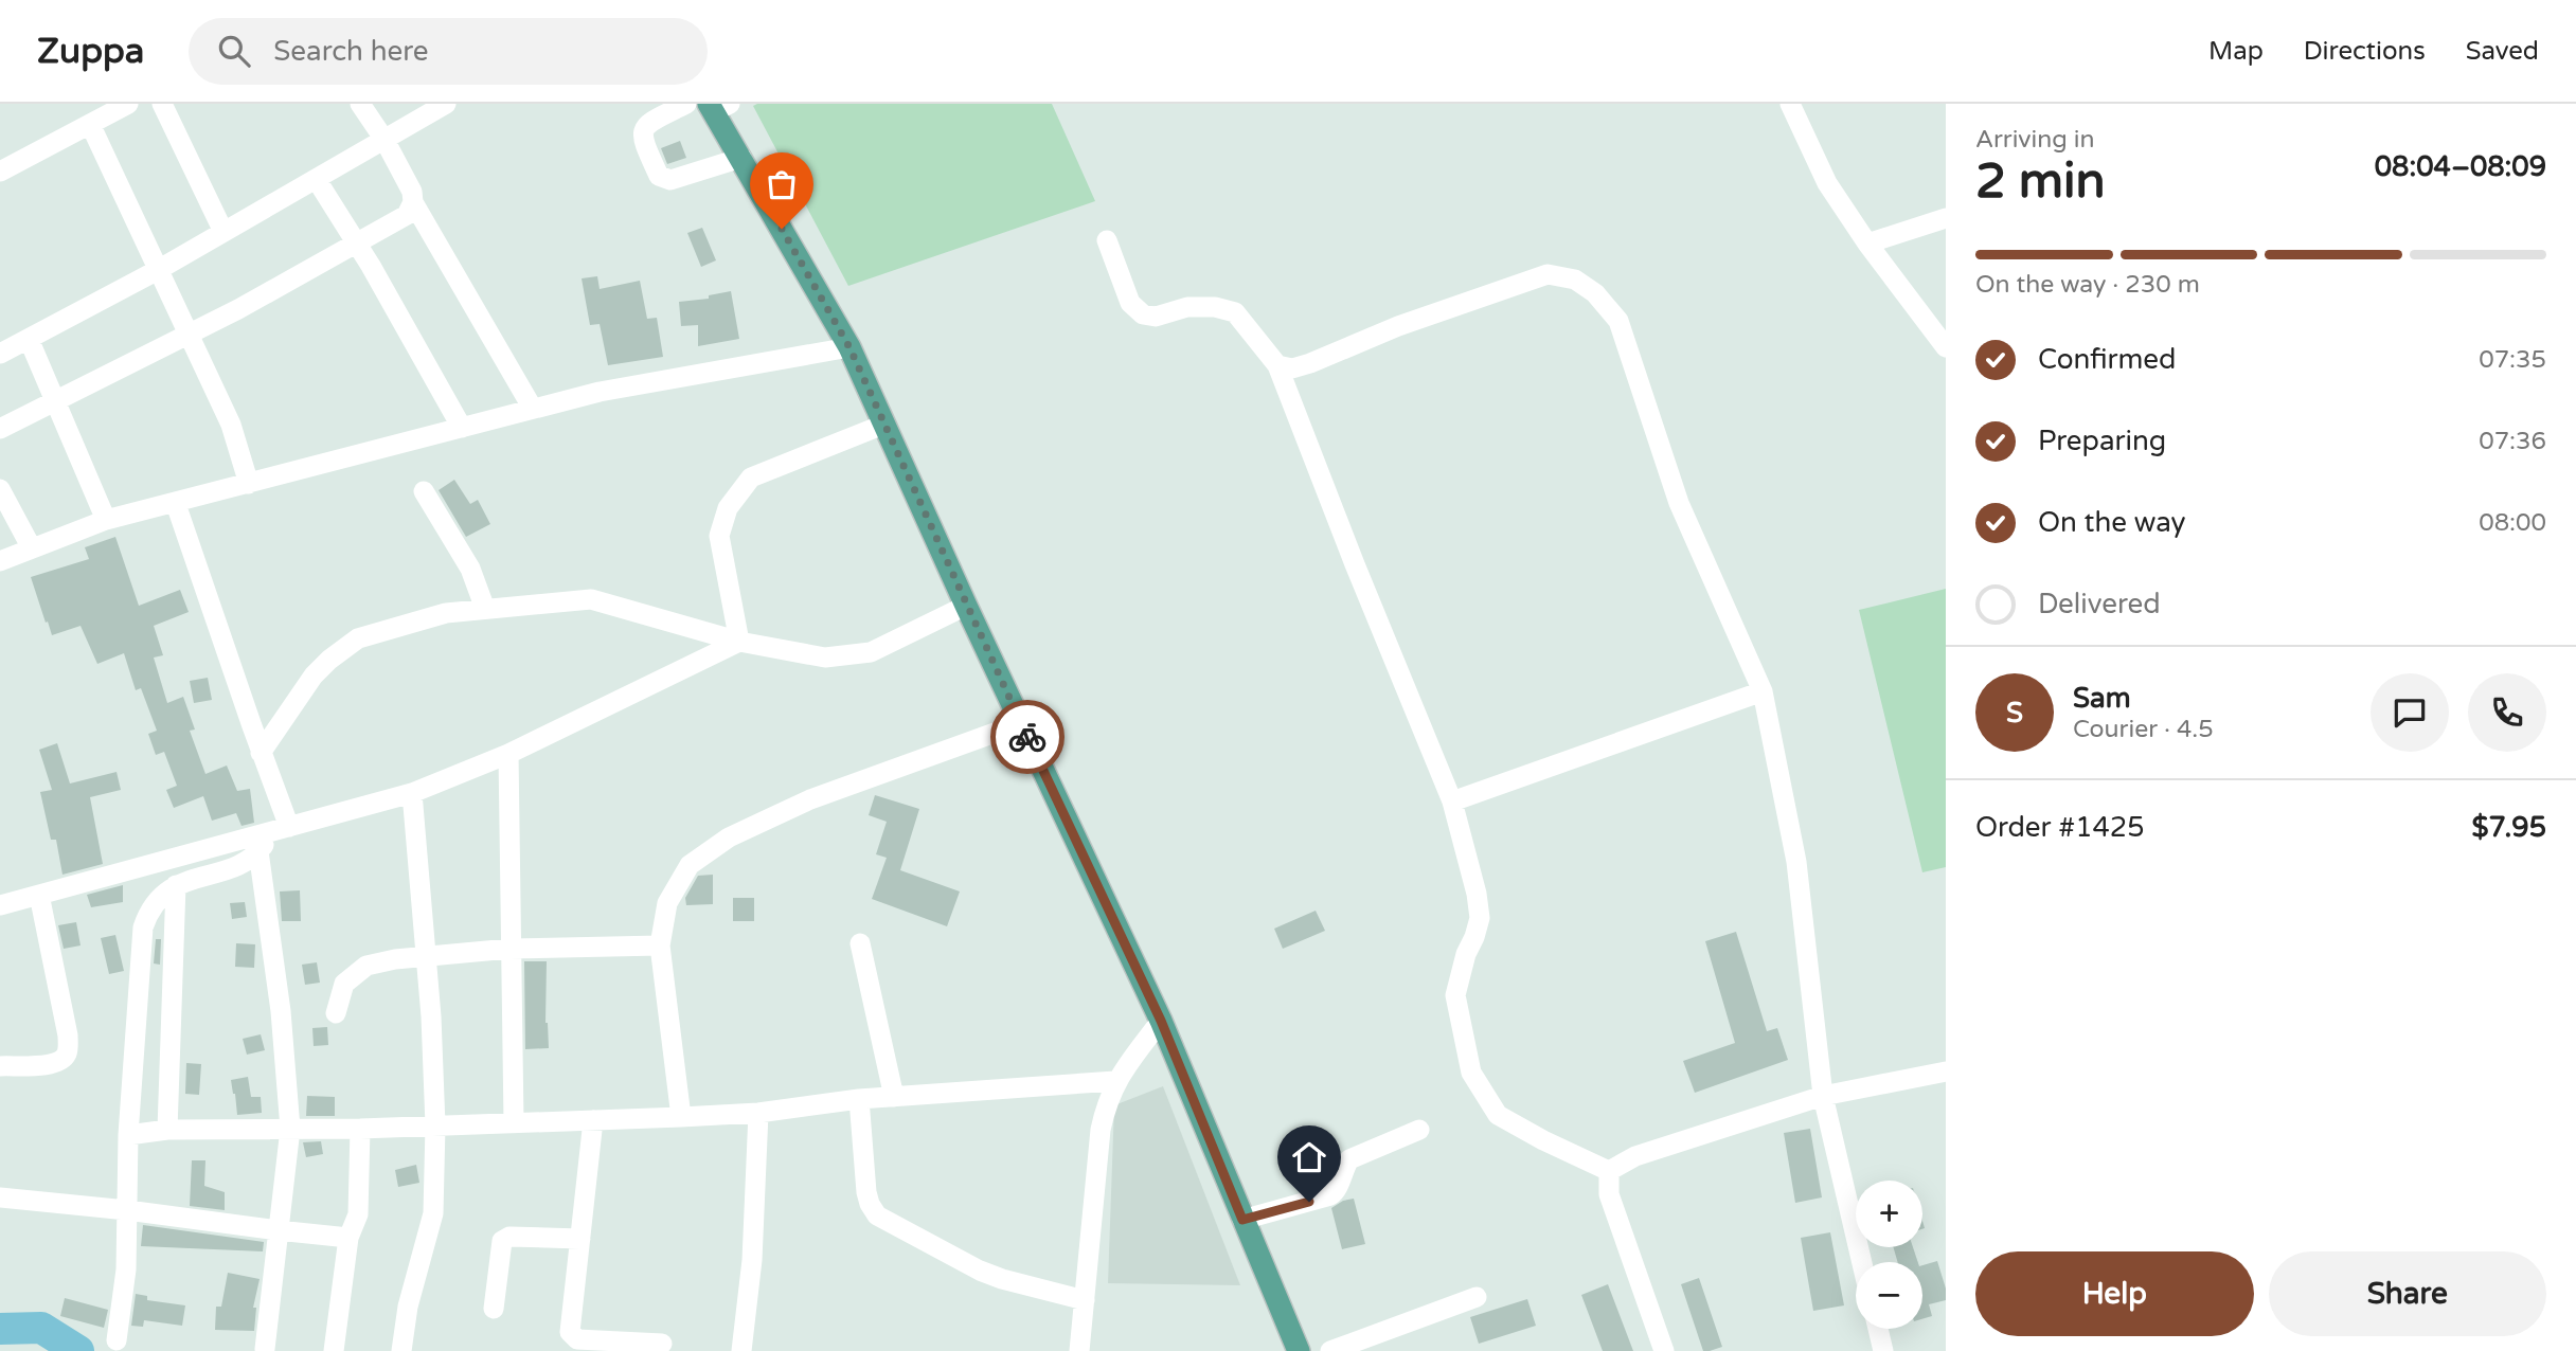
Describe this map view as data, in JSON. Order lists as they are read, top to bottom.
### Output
{
  "page": {
    "header": "Zuppa",
    "search": "Search here",
    "nav": ["Map", "Directions", "Saved"],
    "heading": ["2 min", "Arriving in", "08:04–08:09"],
    "panel": [
      "Sam",
      "Courier · 4.5",
      "Order #1425",
      "$7.95"
    ],
    "bar": "On the way · 230 m",
    "list": [
      ["Confirmed", "07:35"],
      ["Preparing", "07:36"],
      ["On the way", "08:00"],
      "Delivered"
    ],
    "round": "S",
    "map_buttons": ["+", "−"],
    "buttons": ["Help", "Share"]
  }
}
